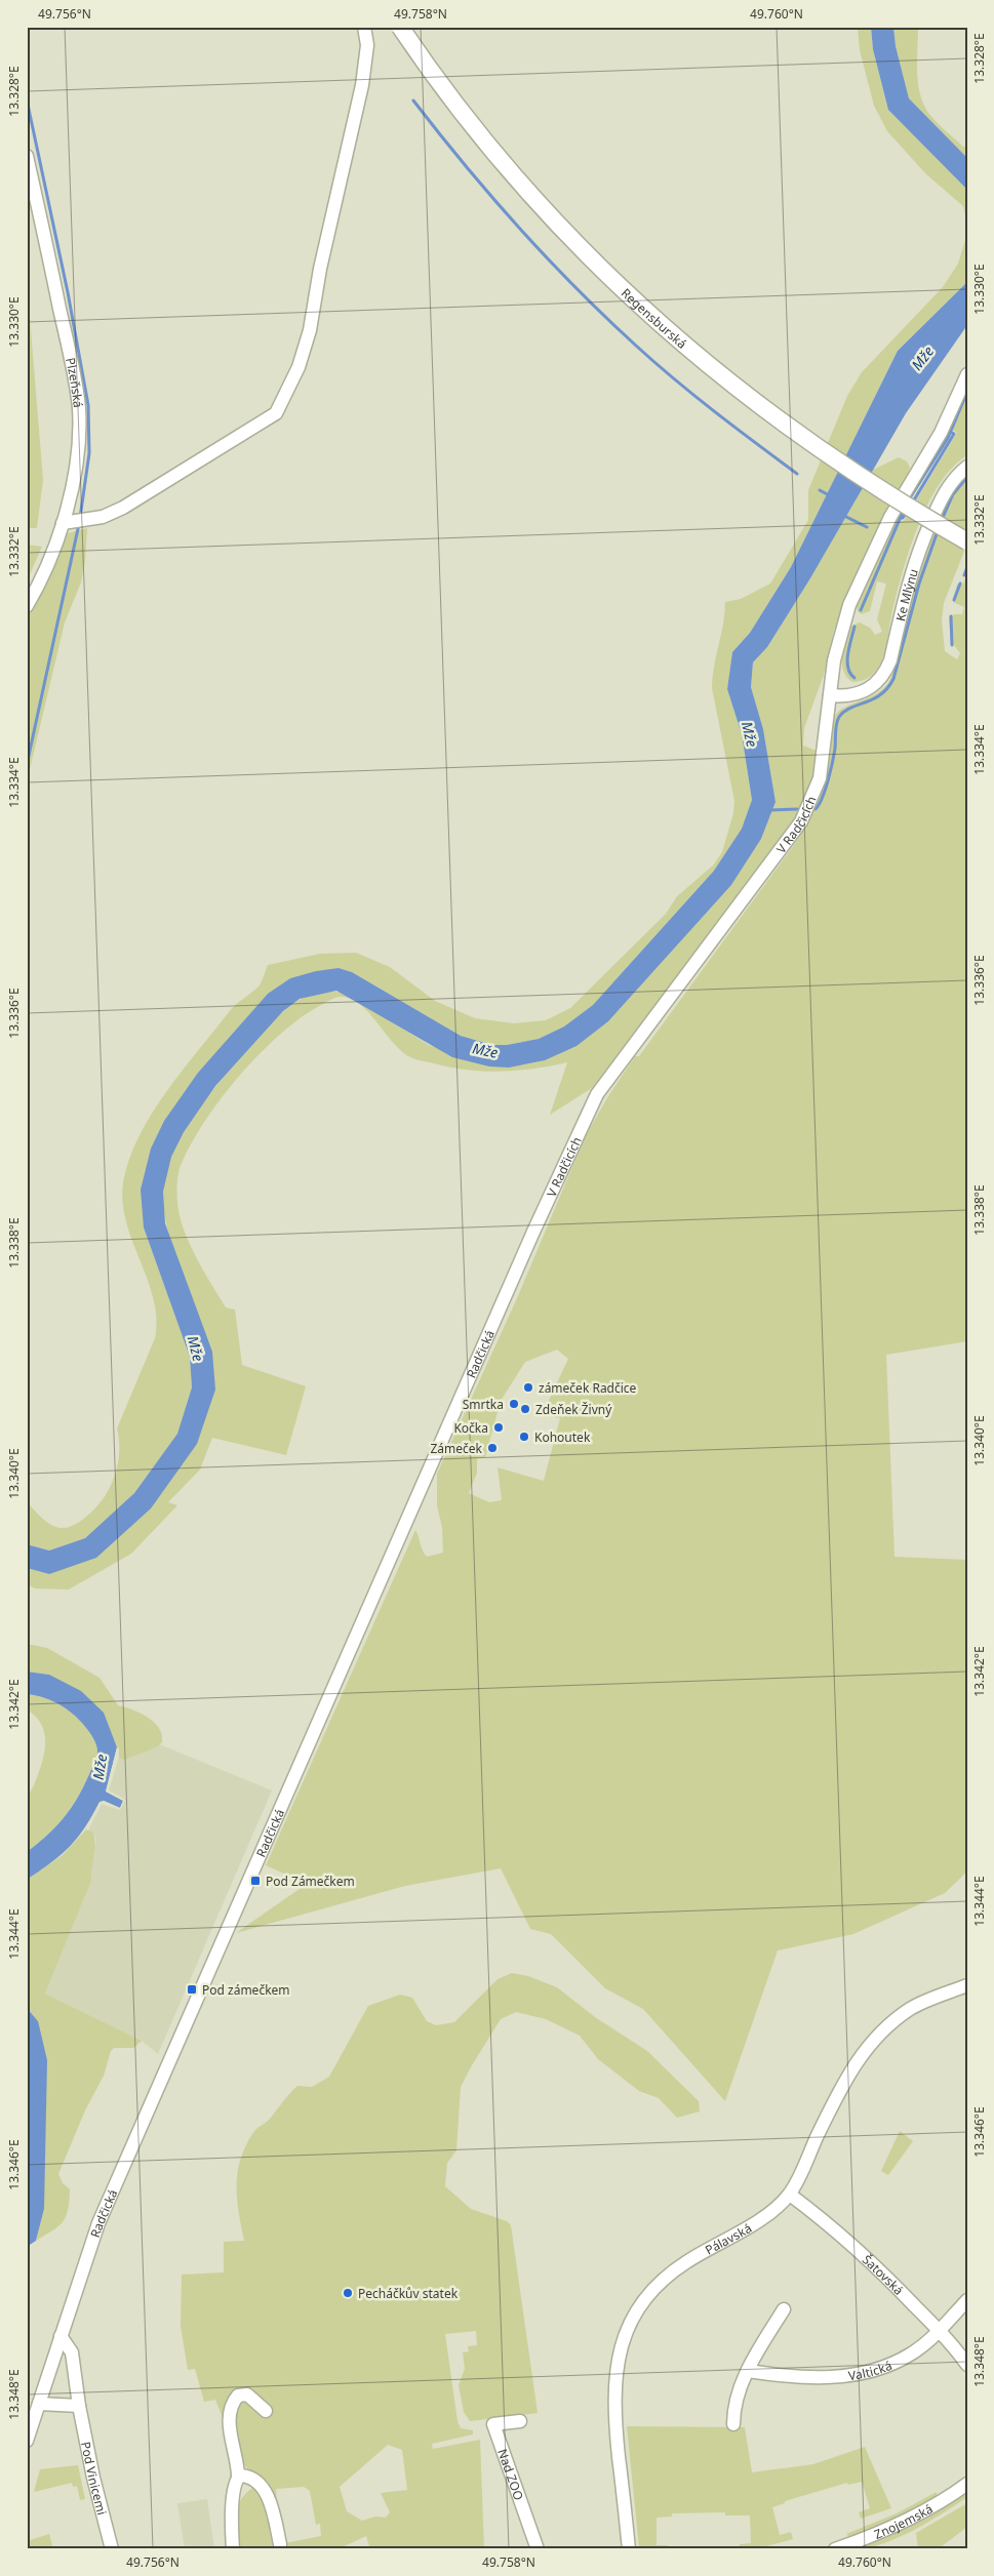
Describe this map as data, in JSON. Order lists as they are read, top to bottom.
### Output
{
  "streets": {
    "main road": ["Regensburská"],
    "street": [
      "Plzeňská",
      "Ke Mlýnu",
      "V Radčicích",
      "Radčická",
      "Pálavská",
      "Šatovská",
      "Valtická",
      "Nad ZOO",
      "Pod Vinicemi",
      "Znojemská"
    ]
  },
  "crossings": [
    ["Ke Mlýnu", "V Radčicích"],
    ["V Radčicích", "Radčická"],
    ["Radčická", "Pod Vinicemi"],
    ["Pálavská", "Šatovská"],
    ["Šatovská", "Valtická"]
  ],
  "water": ["Mže"],
  "places": {
    "other": [
      "zámeček Radčice",
      "Smrtka",
      "Zdeňek Živný",
      "Kočka",
      "Kohoutek",
      "Zámeček",
      "Pecháčkův statek"
    ],
    "transit": ["Pod Zámečkem", "Pod zámečkem"]
  },
  "coordinates": [
    "49.756°N",
    "49.758°N",
    "49.760°N",
    "13.328°E",
    "13.330°E",
    "13.332°E",
    "13.334°E",
    "13.336°E",
    "13.338°E",
    "13.340°E",
    "13.342°E",
    "13.344°E",
    "13.346°E",
    "13.348°E"
  ]
}
